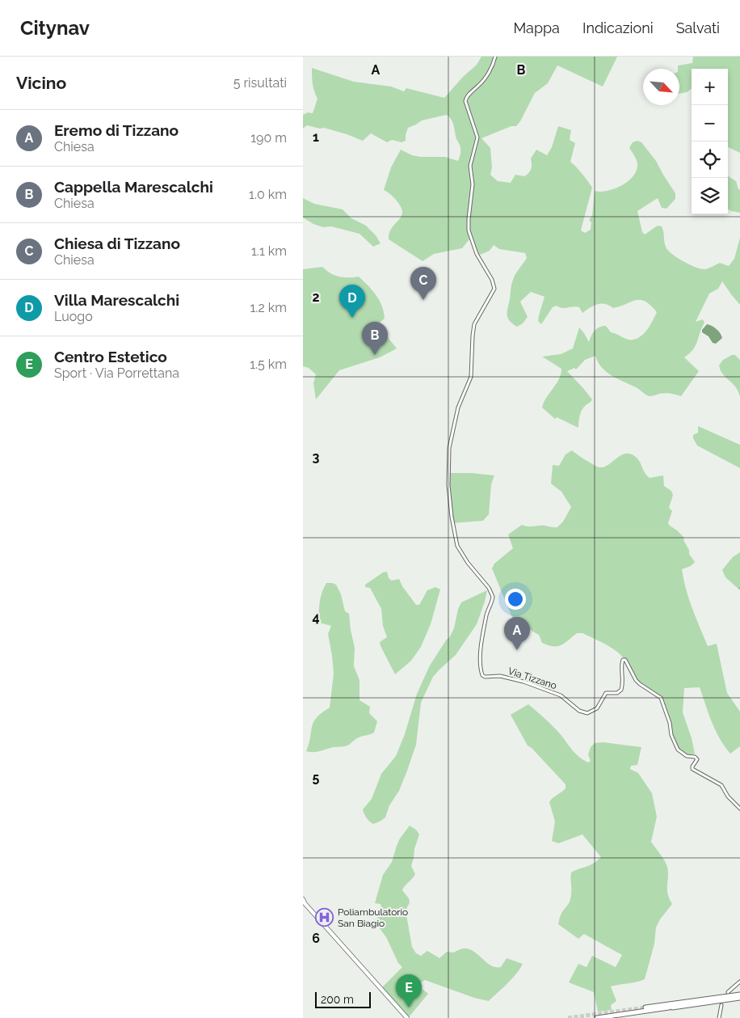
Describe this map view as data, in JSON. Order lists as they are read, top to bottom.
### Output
{
  "streets": {
    "street": ["Via Tizzano"]
  },
  "places": {
    "hospital": ["Poliambulatorio San Biagio"]
  },
  "scale_bar": "200 m",
  "north": "bottom right",
  "page": {
    "header": "Citynav",
    "nav": ["Mappa", "Indicazioni", "Salvati"],
    "heading": ["Vicino", "5 risultati"],
    "map_buttons": ["+", "−"],
    "list": [
      {
        "mark": "A",
        "name": "Eremo di Tizzano",
        "note": "Chiesa",
        "value": "190 m"
      },
      {
        "mark": "B",
        "name": "Cappella Marescalchi",
        "note": "Chiesa",
        "value": "1.0 km"
      },
      {
        "mark": "C",
        "name": "Chiesa di Tizzano",
        "note": "Chiesa",
        "value": "1.1 km"
      },
      {
        "mark": "D",
        "name": "Villa Marescalchi",
        "note": "Luogo",
        "value": "1.2 km"
      },
      {
        "mark": "E",
        "name": "Centro Estetico",
        "note": "Sport · Via Porrettana",
        "value": "1.5 km"
      }
    ],
    "pins": [
      "C",
      "D",
      "B",
      "A",
      "E"
    ],
    "scale": "200 m"
  },
  "grid": {
    "columns": ["A", "B"],
    "rows": [
      "1",
      "2",
      "3",
      "4",
      "5",
      "6"
    ]
  }
}
